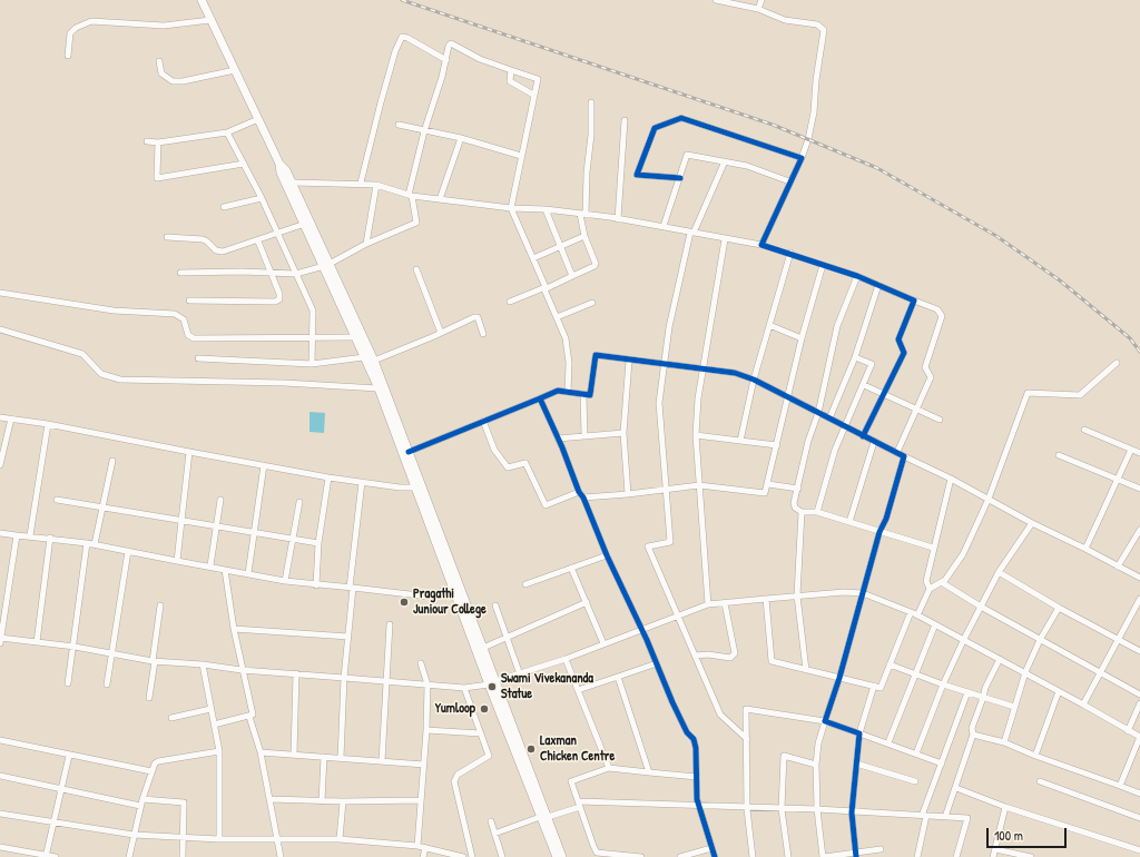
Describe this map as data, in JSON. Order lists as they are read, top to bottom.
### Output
{
  "places": [
    "Pragathi Juniour College",
    "Swami Vivekananda Statue",
    "Yumloop",
    "Laxman Chicken Centre"
  ],
  "scale_bar": "100 m"
}
